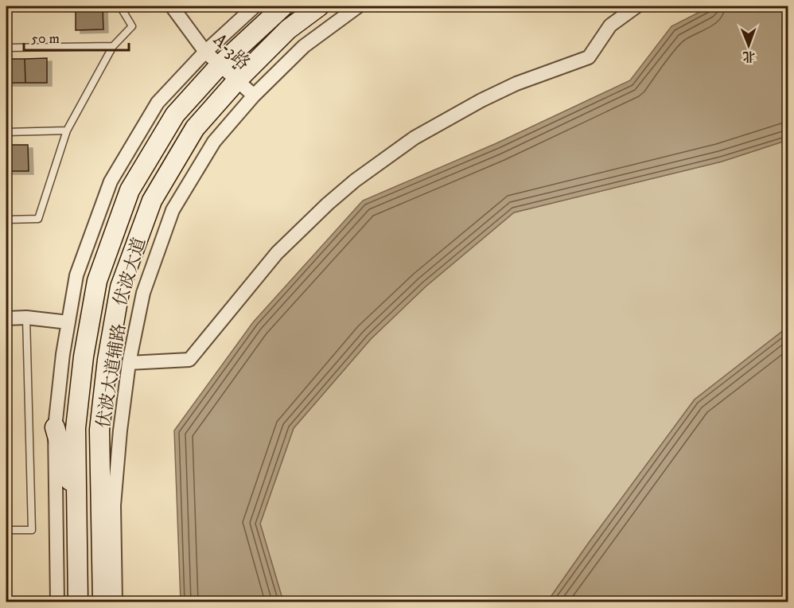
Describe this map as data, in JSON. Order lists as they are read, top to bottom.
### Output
{
  "streets": {
    "main road": ["伏波大道"],
    "street": ["A-3路", "伏波大道辅路"]
  },
  "crossings": [
    ["A-3路", "伏波大道"],
    ["A-3路", "伏波大道辅路"]
  ],
  "scale_bar": "50 m",
  "north": "bottom"
}
